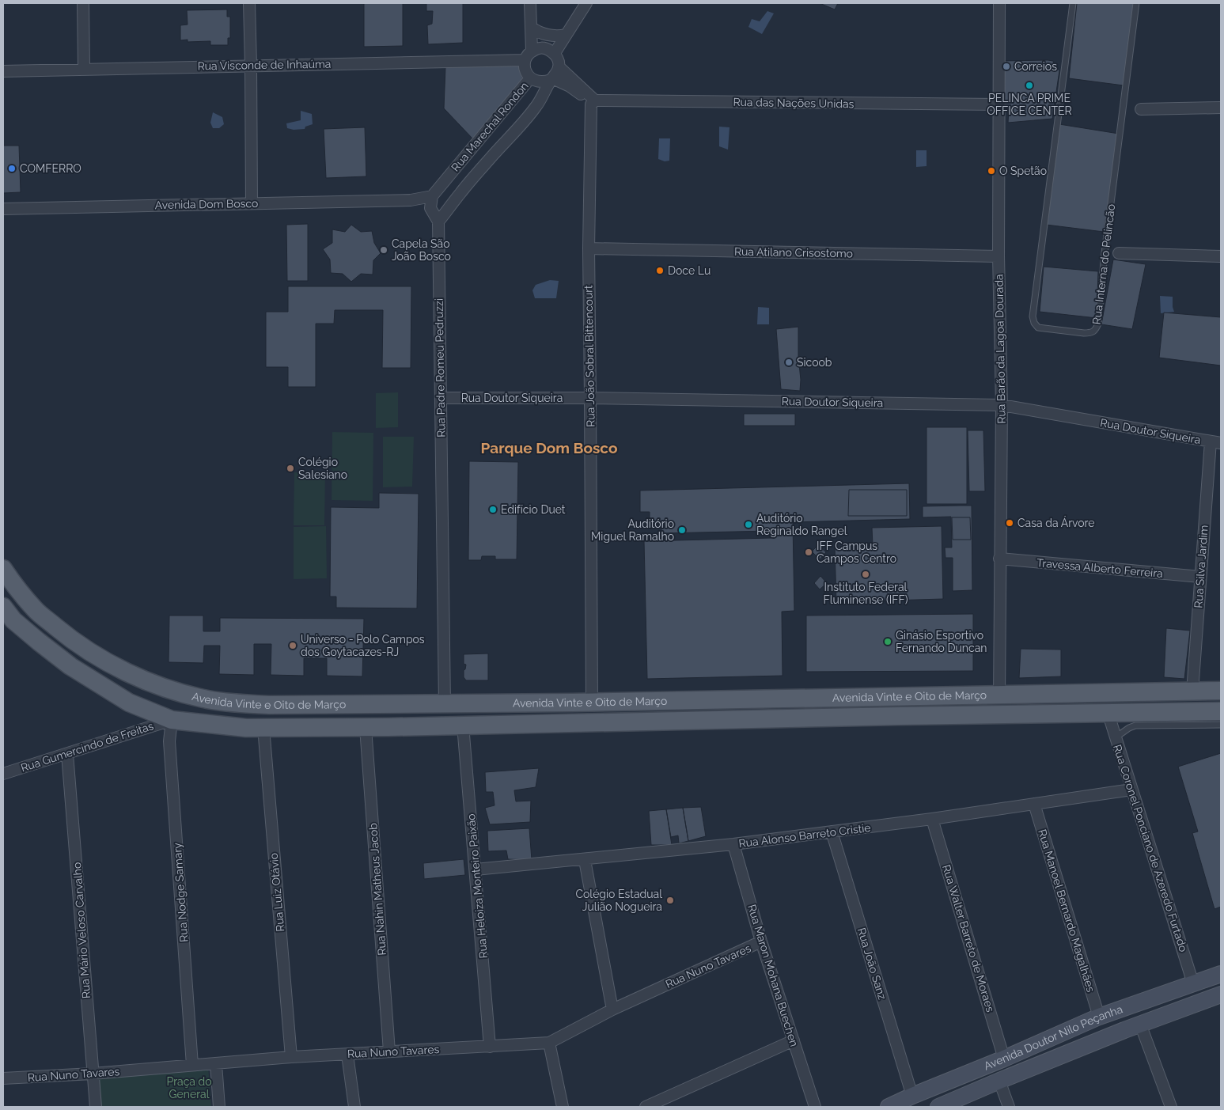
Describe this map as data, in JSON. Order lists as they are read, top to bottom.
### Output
{
  "streets": {
    "main road": ["Avenida Vinte e Oito de Março", "Avenida Doutor Nilo Peçanha"],
    "street": [
      "Rua Visconde de Inhaúma",
      "Rua das Nações Unidas",
      "Rua Marechal Rondon",
      "Avenida Dom Bosco",
      "Rua Atilano Crisostomo",
      "Rua Barão da Lagoa Dourada",
      "Rua João Sobral Bittencourt",
      "Rua Padre Romeu Pedruzzi",
      "Rua Doutor Siqueira",
      "Rua Silva Jardim",
      "Travessa Alberto Ferreira",
      "Rua Gumercindo de Freitas",
      "Rua Alonso Barreto Cristie",
      "Rua Coronel Ponciano de Azeredo Furtado",
      "Rua Heloiza Monteiro Paixão",
      "Rua Nahin Matheus Jacob",
      "Rua Nodge Samary",
      "Rua Luiz Otávio",
      "Rua Manoel Bernardo Magalhães",
      "Rua Mário Veloso Carvalho",
      "Rua Walter Barreto de Moraes",
      "Rua João Sanz",
      "Rua Nuno Tavares",
      "Rua Maron Mohana Buechen"
    ],
    "lane": ["Rua Interna do Pelincão"]
  },
  "crossings": [
    ["Rua Visconde de Inhaúma", "Rua Marechal Rondon"],
    ["Rua das Nações Unidas", "Rua Barão da Lagoa Dourada"],
    ["Rua das Nações Unidas", "Rua João Sobral Bittencourt"],
    ["Rua Marechal Rondon", "Avenida Dom Bosco"],
    ["Rua Atilano Crisostomo", "Rua Barão da Lagoa Dourada"],
    ["Rua Atilano Crisostomo", "Rua João Sobral Bittencourt"],
    ["Rua Barão da Lagoa Dourada", "Rua Doutor Siqueira"],
    ["Rua Barão da Lagoa Dourada", "Travessa Alberto Ferreira"],
    ["Rua Barão da Lagoa Dourada", "Avenida Vinte e Oito de Março"],
    ["Rua João Sobral Bittencourt", "Rua Doutor Siqueira"],
    ["Rua João Sobral Bittencourt", "Avenida Vinte e Oito de Março"],
    ["Rua Padre Romeu Pedruzzi", "Rua Doutor Siqueira"],
    ["Rua Padre Romeu Pedruzzi", "Avenida Vinte e Oito de Março"],
    ["Rua Doutor Siqueira", "Rua Silva Jardim"],
    ["Rua Silva Jardim", "Travessa Alberto Ferreira"],
    ["Rua Silva Jardim", "Avenida Vinte e Oito de Março"],
    ["Avenida Vinte e Oito de Março", "Rua Gumercindo de Freitas"],
    ["Avenida Vinte e Oito de Março", "Rua Coronel Ponciano de Azeredo Furtado"],
    ["Avenida Vinte e Oito de Março", "Rua Heloiza Monteiro Paixão"],
    ["Avenida Vinte e Oito de Março", "Rua Nahin Matheus Jacob"],
    ["Avenida Vinte e Oito de Março", "Rua Nodge Samary"],
    ["Avenida Vinte e Oito de Março", "Rua Luiz Otávio"],
    ["Rua Gumercindo de Freitas", "Rua Nodge Samary"],
    ["Rua Gumercindo de Freitas", "Rua Mário Veloso Carvalho"],
    ["Rua Alonso Barreto Cristie", "Rua Coronel Ponciano de Azeredo Furtado"],
    ["Rua Alonso Barreto Cristie", "Rua Heloiza Monteiro Paixão"],
    ["Rua Alonso Barreto Cristie", "Rua Manoel Bernardo Magalhães"],
    ["Rua Alonso Barreto Cristie", "Rua Walter Barreto de Moraes"],
    ["Rua Alonso Barreto Cristie", "Rua João Sanz"],
    ["Rua Alonso Barreto Cristie", "Rua Maron Mohana Buechen"],
    ["Rua Coronel Ponciano de Azeredo Furtado", "Avenida Doutor Nilo Peçanha"],
    ["Rua Heloiza Monteiro Paixão", "Rua Nuno Tavares"],
    ["Rua Nahin Matheus Jacob", "Rua Nuno Tavares"],
    ["Rua Nodge Samary", "Rua Nuno Tavares"],
    ["Rua Luiz Otávio", "Rua Nuno Tavares"],
    ["Rua Manoel Bernardo Magalhães", "Avenida Doutor Nilo Peçanha"],
    ["Rua Mário Veloso Carvalho", "Rua Nuno Tavares"],
    ["Rua Walter Barreto de Moraes", "Avenida Doutor Nilo Peçanha"],
    ["Rua João Sanz", "Avenida Doutor Nilo Peçanha"],
    ["Rua Nuno Tavares", "Rua Maron Mohana Buechen"]
  ],
  "districts": ["Parque Dom Bosco"],
  "parks": ["Praça do General"],
  "places": [
    "Correios",
    "PELINCA PRIME OFFICE CENTER",
    "COMFERRO",
    "O Spetão",
    "Capela São João Bosco",
    "Doce Lu",
    "Sicoob",
    "Colégio Salesiano",
    "Edifício Duet",
    "Casa da Árvore",
    "Auditório Reginaldo Rangel",
    "Auditório Miguel Ramalho",
    "IFF Campus Campos Centro",
    "Instituto Federal Fluminense (IFF)",
    "Ginásio Esportivo Fernando Duncan",
    "Universo - Polo Campos dos Goytacazes-RJ",
    "Colégio Estadual Julião Nogueira"
  ]
}
